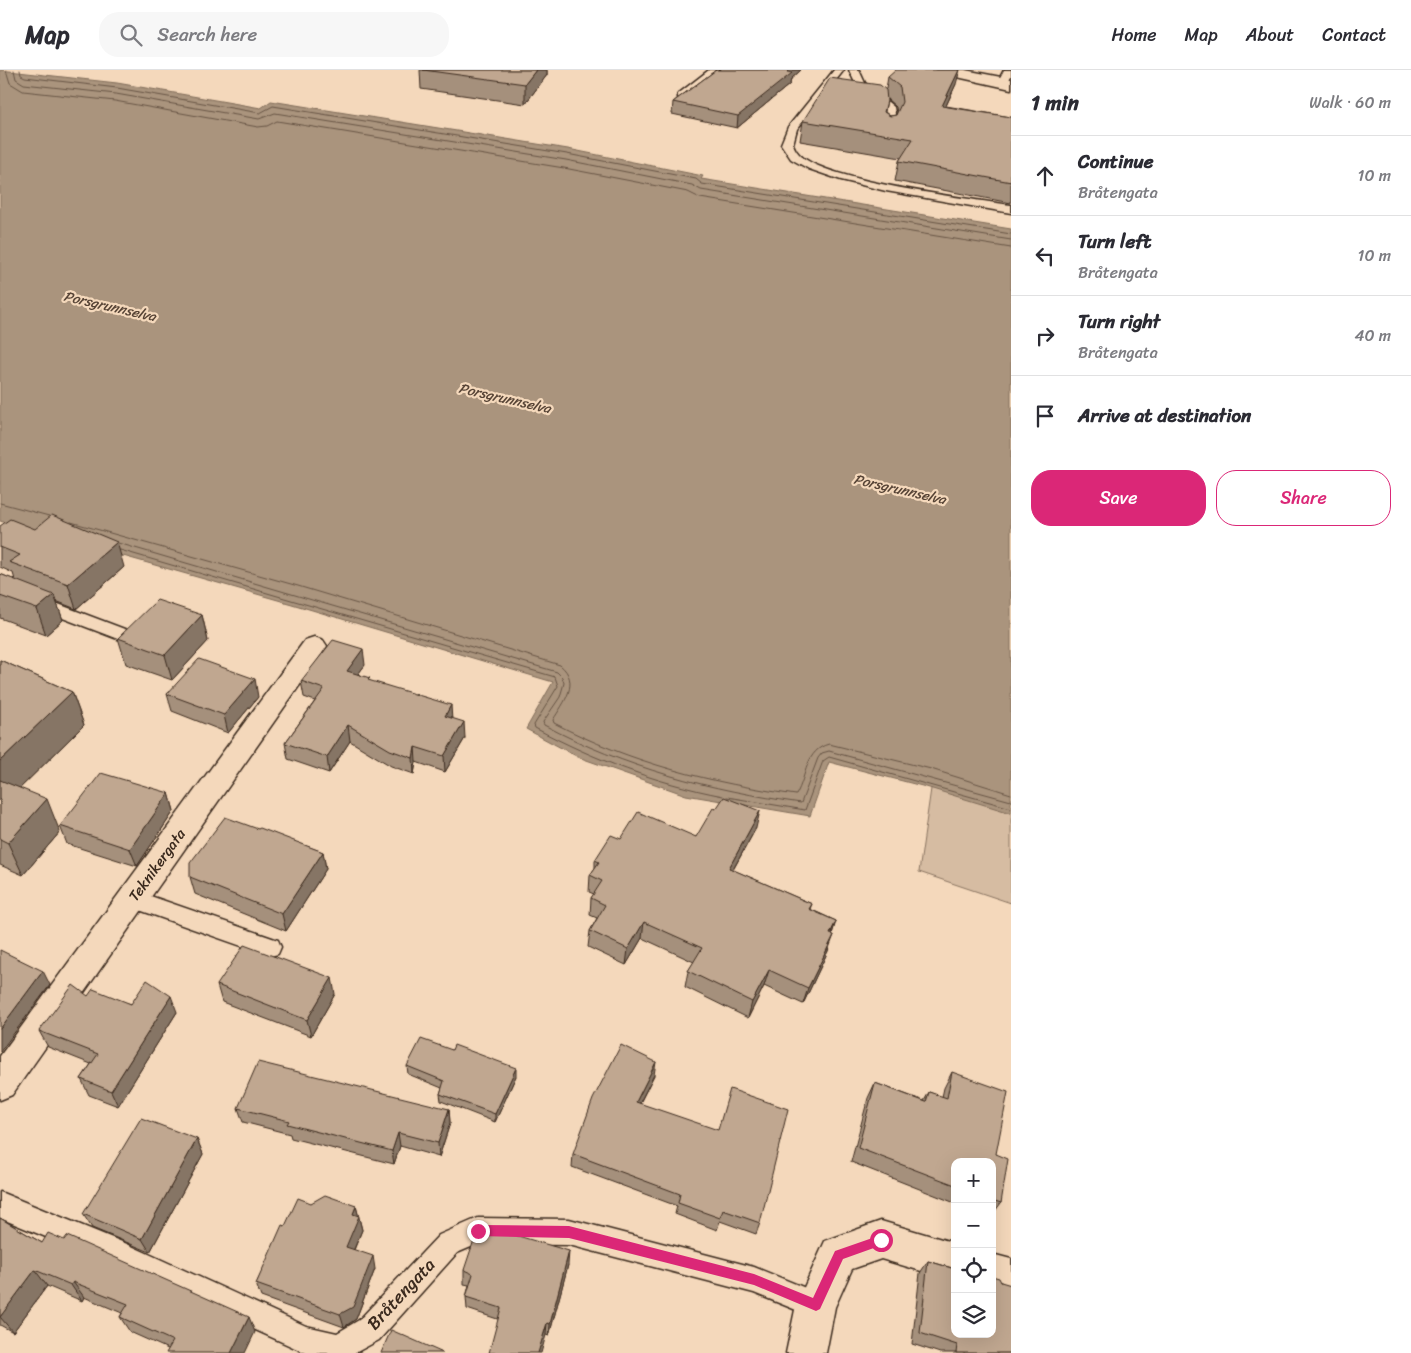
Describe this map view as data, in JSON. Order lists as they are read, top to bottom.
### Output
{
  "streets": {
    "street": ["Teknikergata"],
    "lane": ["Bråtengata"]
  },
  "water": ["Porsgrunnselva"],
  "page": {
    "header": "Map",
    "search": "Search here",
    "nav": [
      "Home",
      "Map",
      "About",
      "Contact"
    ],
    "heading": ["1 min", "Walk · 60 m"],
    "list": [
      ["Continue", "Bråtengata", "10 m"],
      ["Turn left", "Bråtengata", "10 m"],
      ["Turn right", "Bråtengata", "40 m"],
      "Arrive at destination"
    ],
    "buttons": ["Save", "Share"],
    "map_buttons": ["+", "−"]
  }
}
